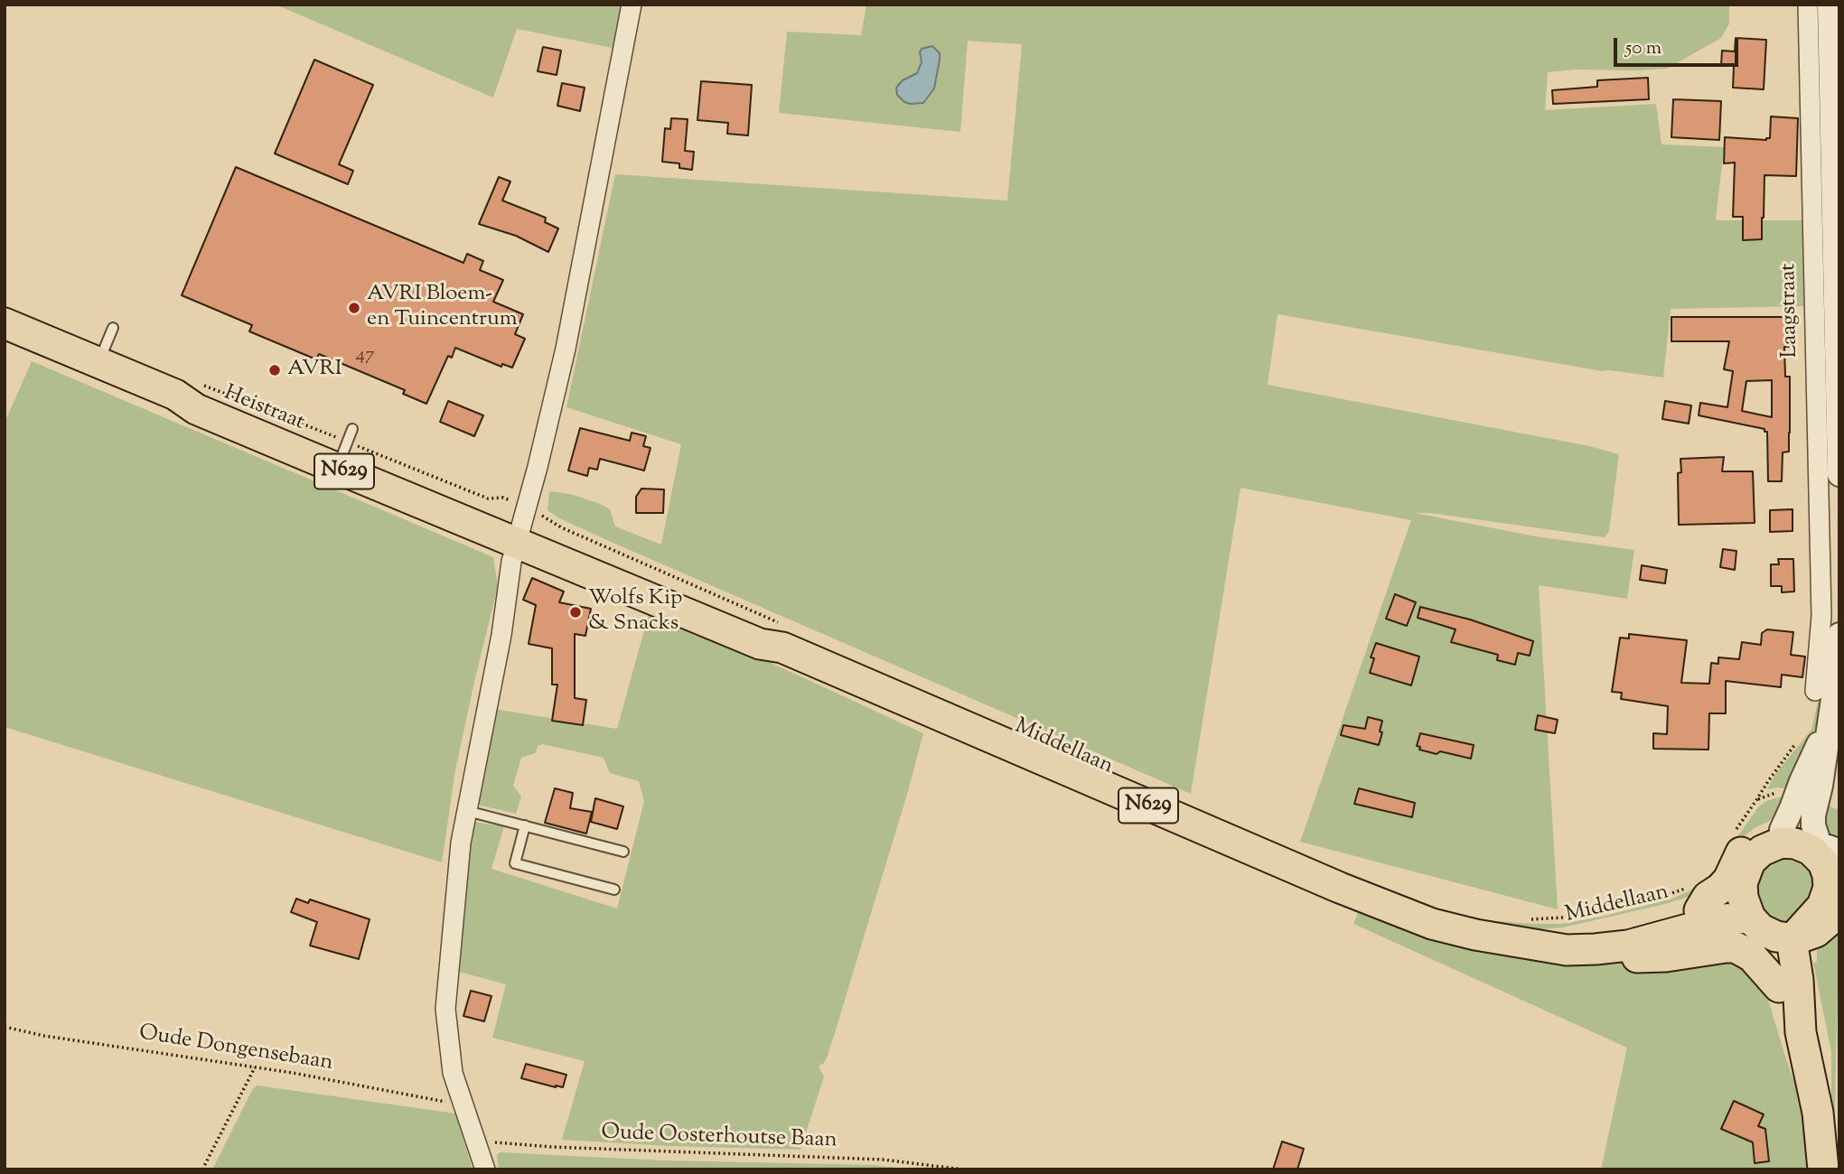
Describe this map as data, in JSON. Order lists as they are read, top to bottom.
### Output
{
  "streets": {
    "main road": ["Heistraat", "N629", "Middellaan"],
    "street": ["Laagstraat"],
    "path": ["Oude Dongensebaan", "Oude Oosterhoutse Baan"]
  },
  "crossings": [
    ["Heistraat", "Middellaan"]
  ],
  "places": ["AVRI Bloem- en Tuincentrum", "AVRI", "Wolfs Kip & Snacks"],
  "house_numbers": ["47"],
  "scale_bar": "50 m"
}
